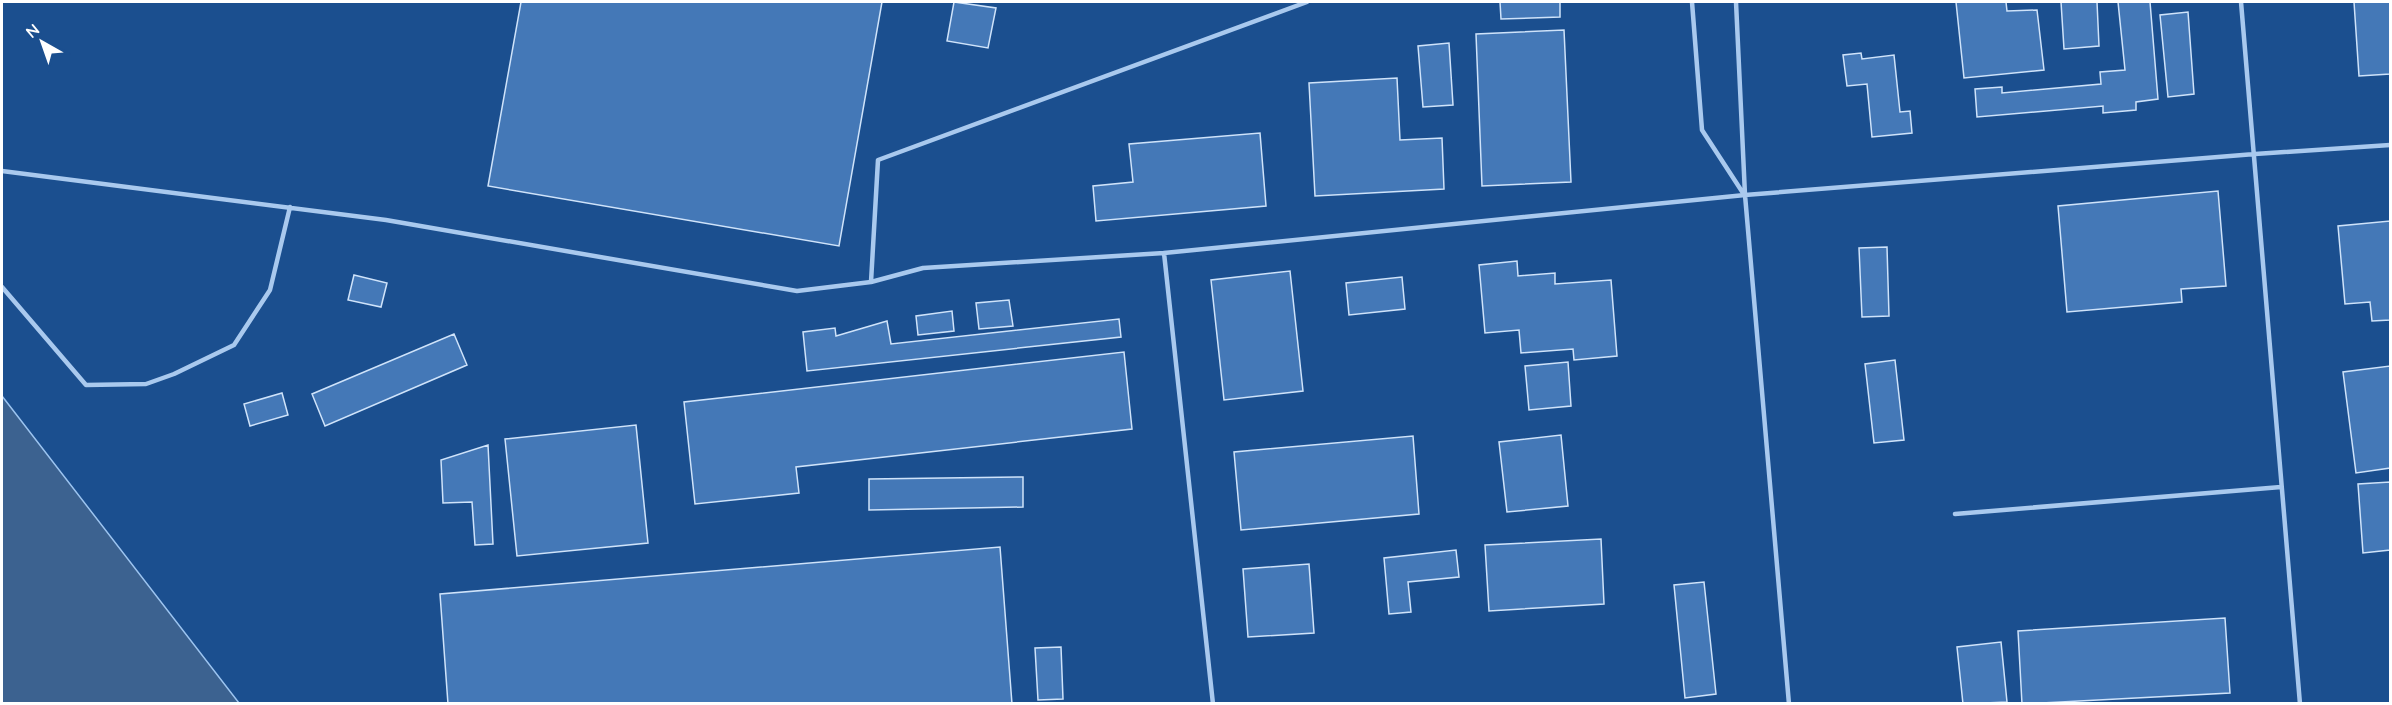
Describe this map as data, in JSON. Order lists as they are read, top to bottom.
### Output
{
  "north": "top left"
}
